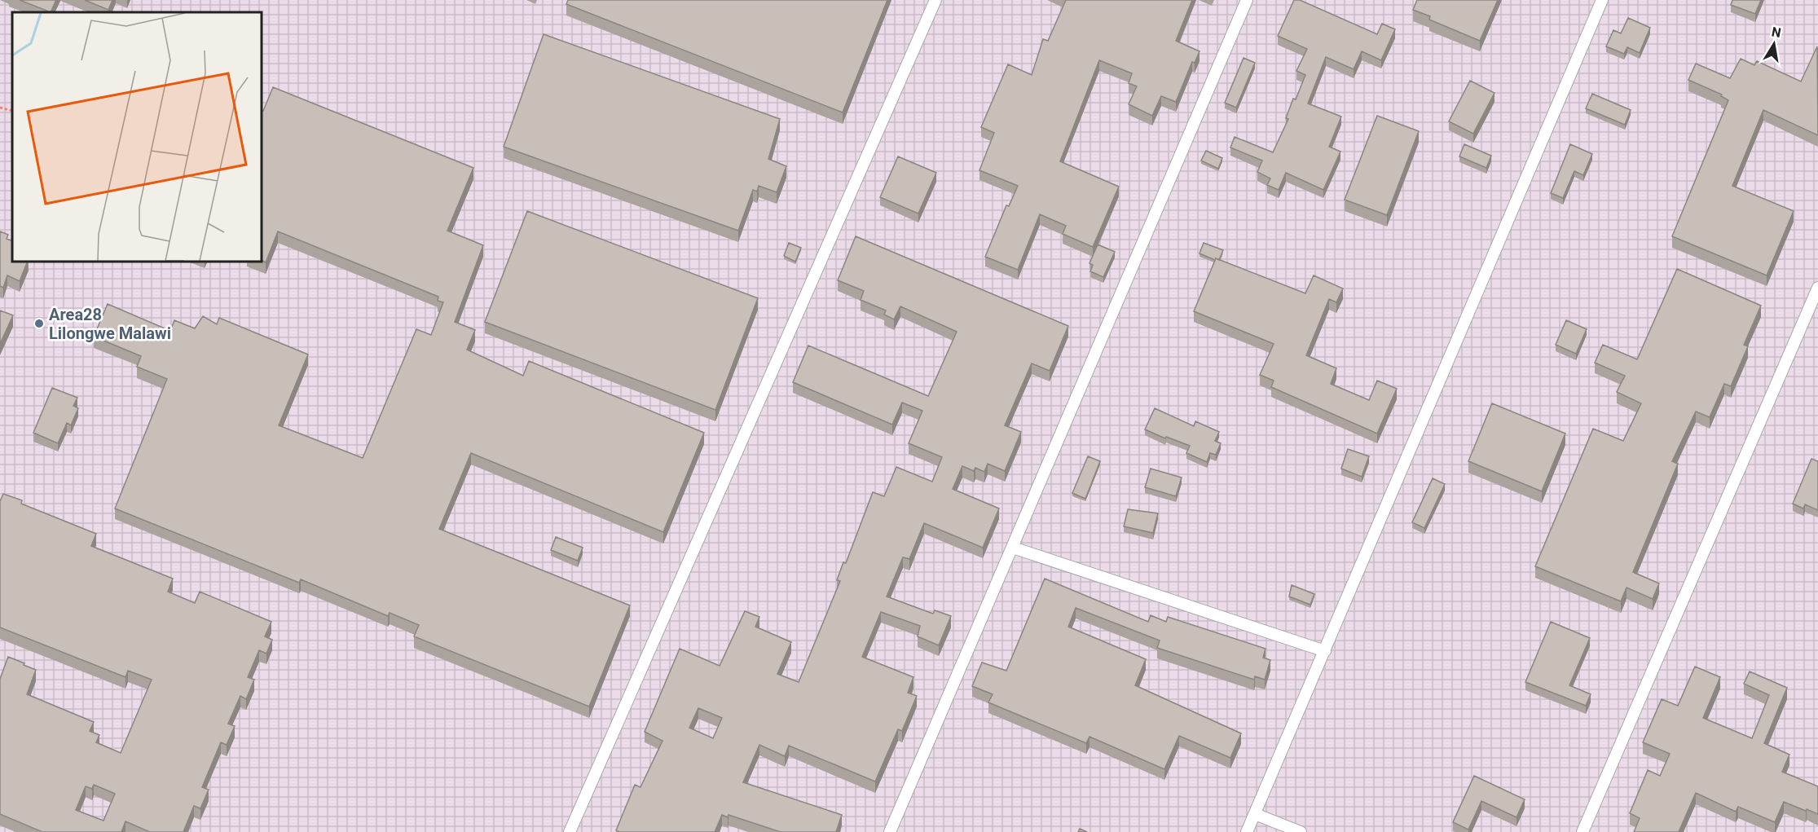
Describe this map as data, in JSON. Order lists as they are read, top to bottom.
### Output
{
  "places": ["Area28 Lilongwe Malawi"],
  "north": "top"
}
